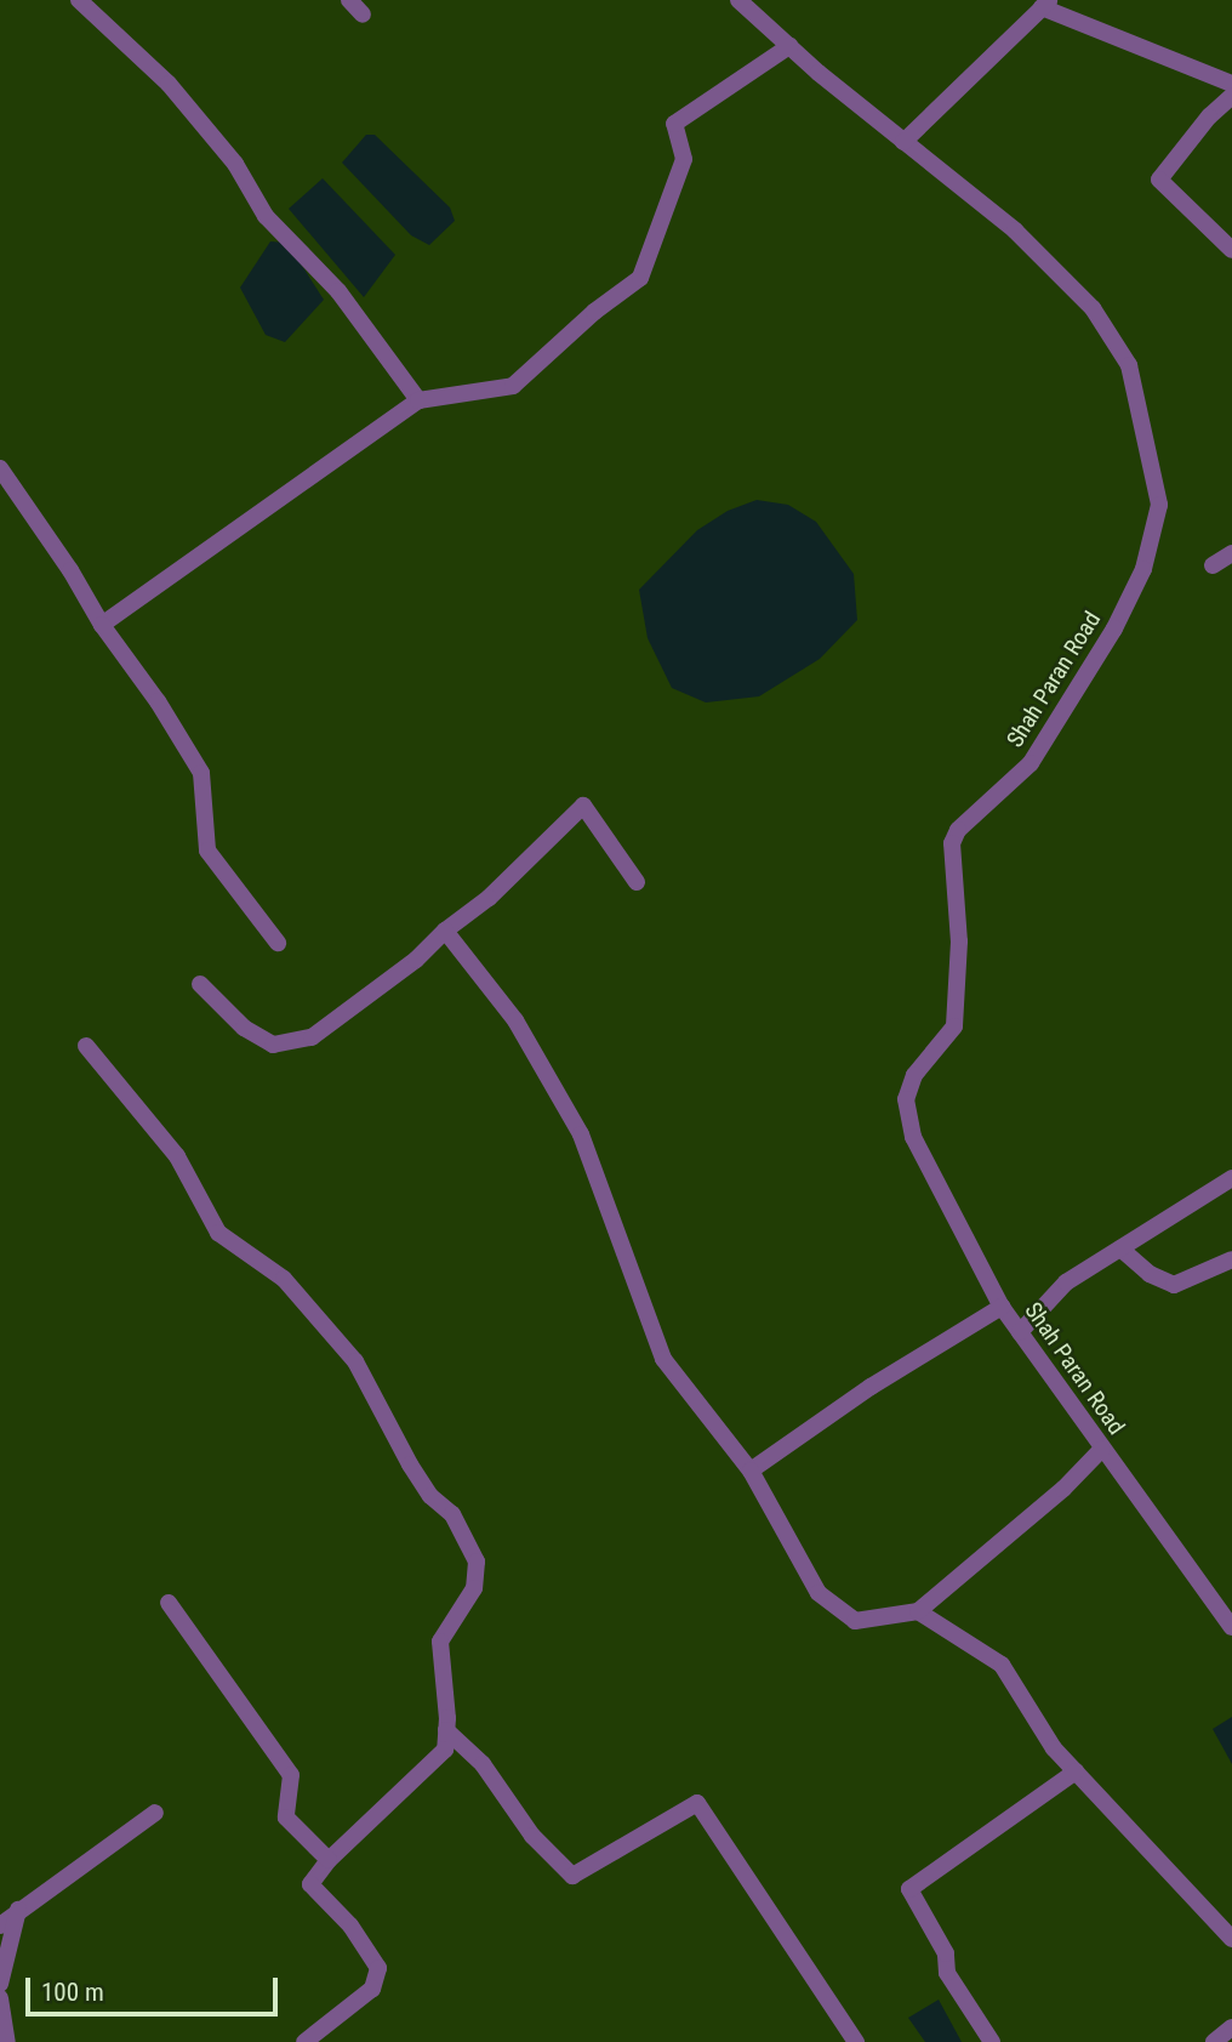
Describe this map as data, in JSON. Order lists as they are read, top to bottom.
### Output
{
  "streets": {
    "street": ["Shah Paran Road"]
  },
  "scale_bar": "100 m"
}
